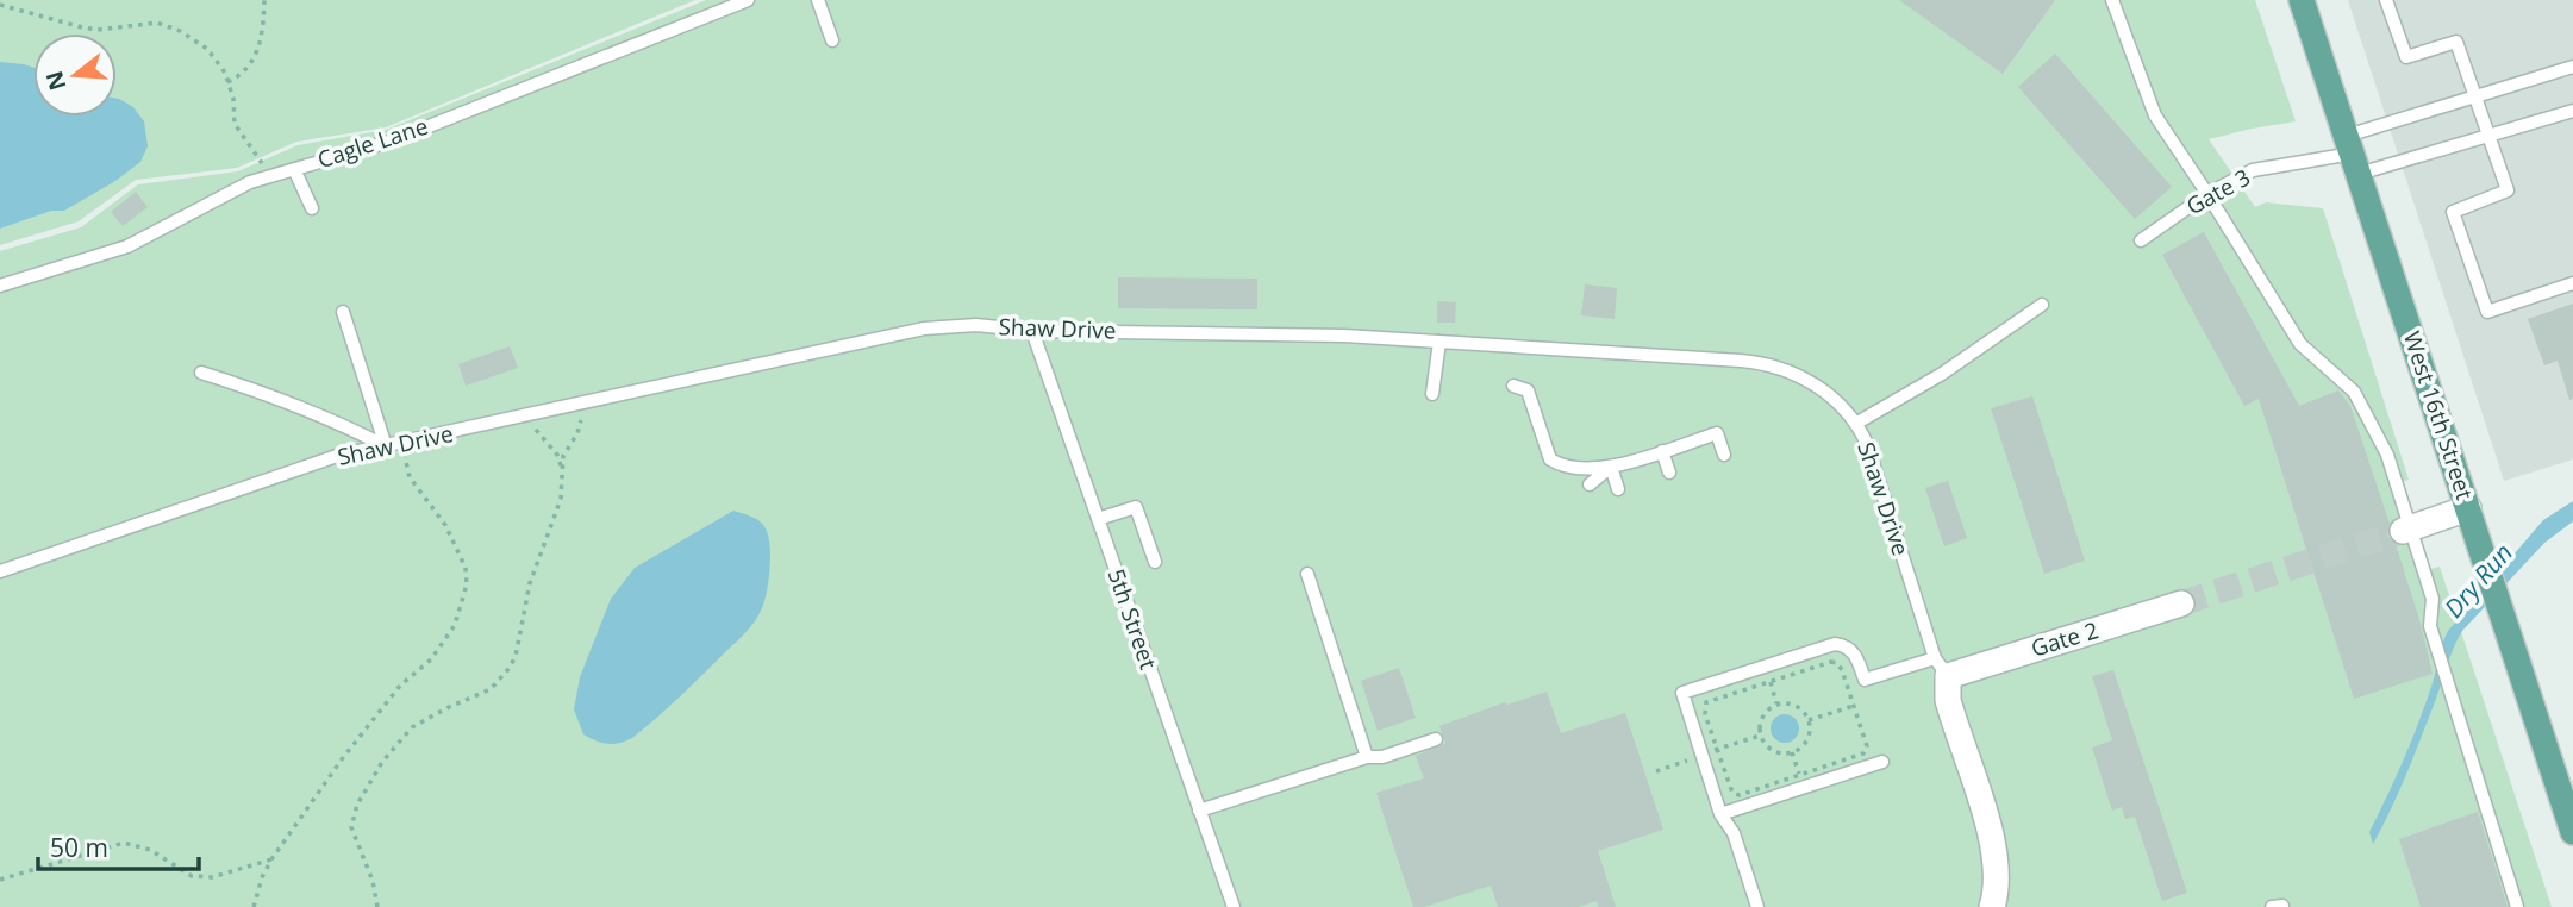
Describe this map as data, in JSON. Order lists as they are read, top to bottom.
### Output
{
  "streets": {
    "main road": ["West 16th Street"],
    "street": ["Gate 2"],
    "lane": [
      "Cagle Lane",
      "Gate 3",
      "Shaw Drive",
      "5th Street"
    ]
  },
  "crossings": [
    ["Gate 3", "West 16th Street"],
    ["Shaw Drive", "5th Street"],
    ["Shaw Drive", "Gate 2"]
  ],
  "water": ["Dry Run"],
  "scale_bar": "50 m",
  "north": "left"
}
